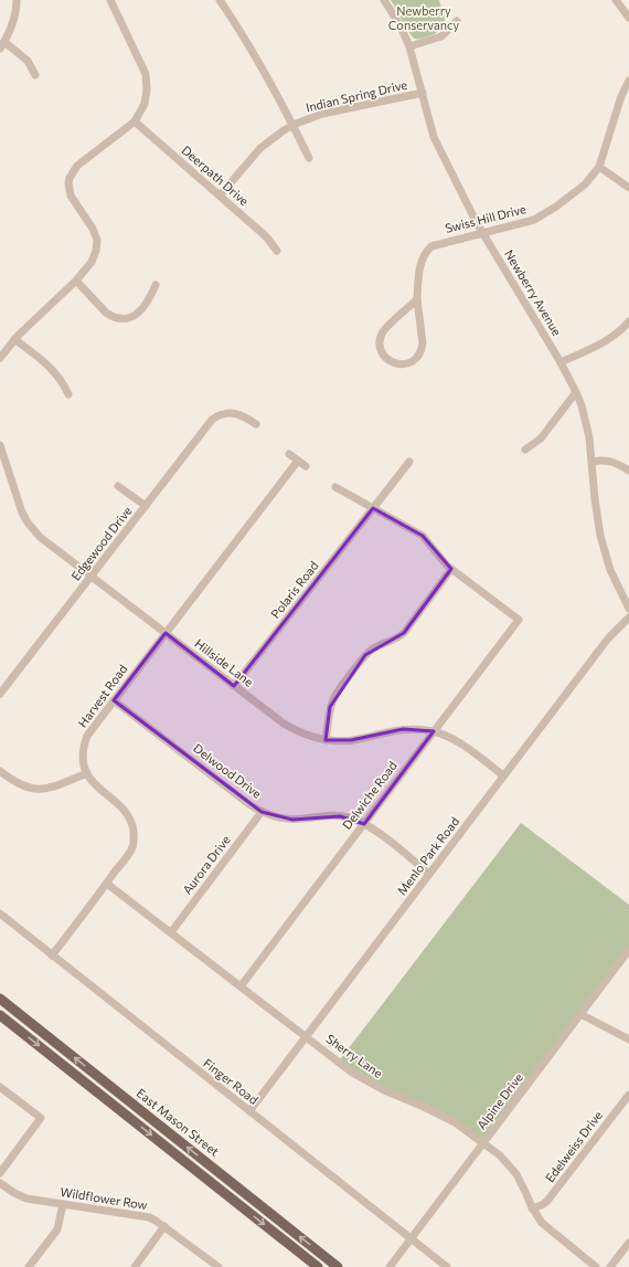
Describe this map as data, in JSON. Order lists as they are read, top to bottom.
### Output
{
  "streets": {
    "main road": ["East Mason Street"],
    "street": [
      "Indian Spring Drive",
      "Deerpath Drive",
      "Swiss Hill Drive",
      "Newberry Avenue",
      "Edgewood Drive",
      "Polaris Road",
      "Hillside Lane",
      "Harvest Road",
      "Delwood Drive",
      "Delwiche Road",
      "Menlo Park Road",
      "Aurora Drive",
      "Sherry Lane",
      "Finger Road",
      "Alpine Drive",
      "Edelweiss Drive",
      "Wildflower Row"
    ]
  },
  "crossings": [
    ["Indian Spring Drive", "Deerpath Drive"],
    ["Indian Spring Drive", "Newberry Avenue"],
    ["Swiss Hill Drive", "Newberry Avenue"],
    ["Edgewood Drive", "Hillside Lane"],
    ["Polaris Road", "Hillside Lane"],
    ["Hillside Lane", "Harvest Road"],
    ["Hillside Lane", "Delwiche Road"],
    ["Hillside Lane", "Menlo Park Road"],
    ["Harvest Road", "Delwood Drive"],
    ["Harvest Road", "Sherry Lane"],
    ["Harvest Road", "Finger Road"],
    ["Delwood Drive", "Delwiche Road"],
    ["Delwood Drive", "Menlo Park Road"],
    ["Delwood Drive", "Aurora Drive"],
    ["Delwiche Road", "Sherry Lane"],
    ["Menlo Park Road", "Sherry Lane"],
    ["Menlo Park Road", "Finger Road"],
    ["Aurora Drive", "Sherry Lane"],
    ["Sherry Lane", "Alpine Drive"],
    ["Sherry Lane", "Edelweiss Drive"],
    ["Finger Road", "Alpine Drive"]
  ],
  "parks": ["Newberry Conservancy"]
}
